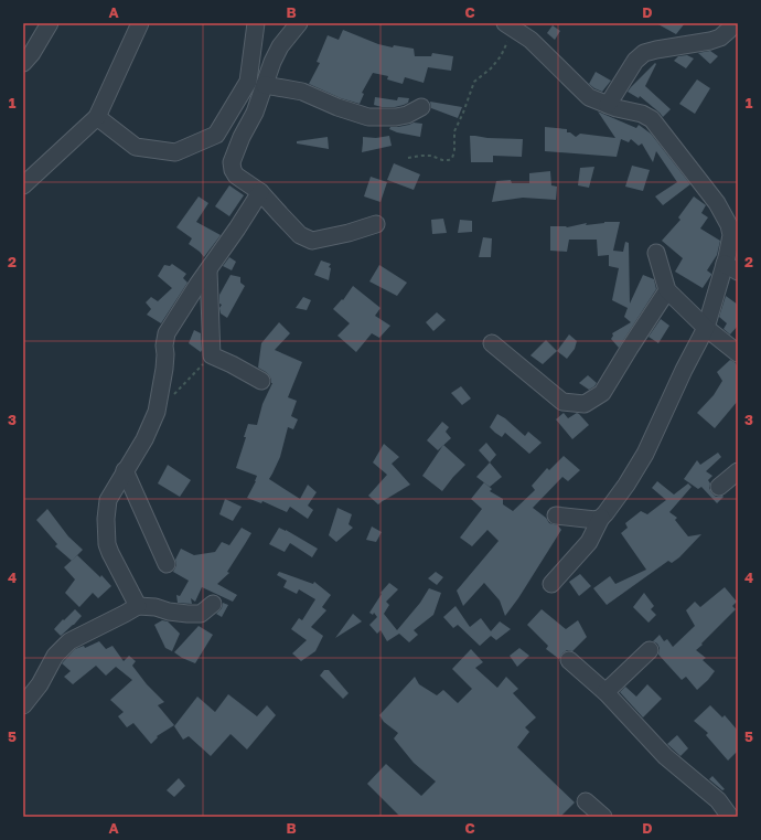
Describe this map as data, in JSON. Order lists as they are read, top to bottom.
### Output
{
  "grid": {
    "columns": [
      "A",
      "B",
      "C",
      "D"
    ],
    "rows": [
      "1",
      "2",
      "3",
      "4",
      "5"
    ]
  }
}
